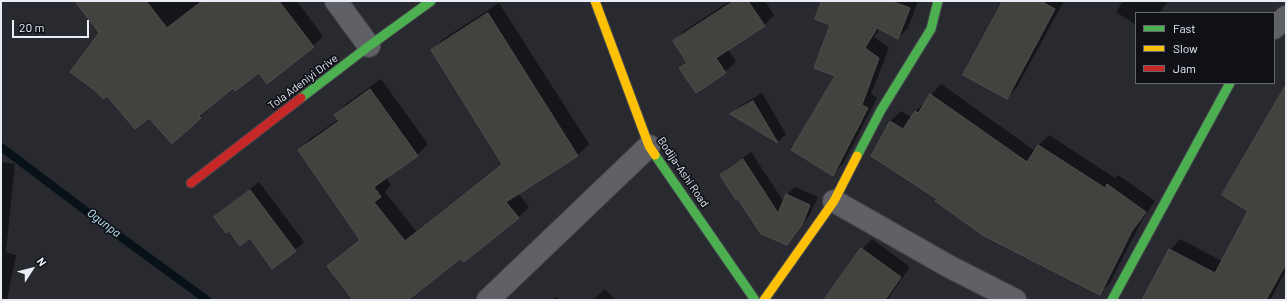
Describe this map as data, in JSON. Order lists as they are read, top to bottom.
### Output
{
  "streets": {
    "street": ["Tola Adeniyi Drive", "Bodija-Ashi Road"]
  },
  "water": ["Ogunpa"],
  "legend": ["Fast", "Slow", "Jam"],
  "scale_bar": "20 m",
  "north": "top right"
}
